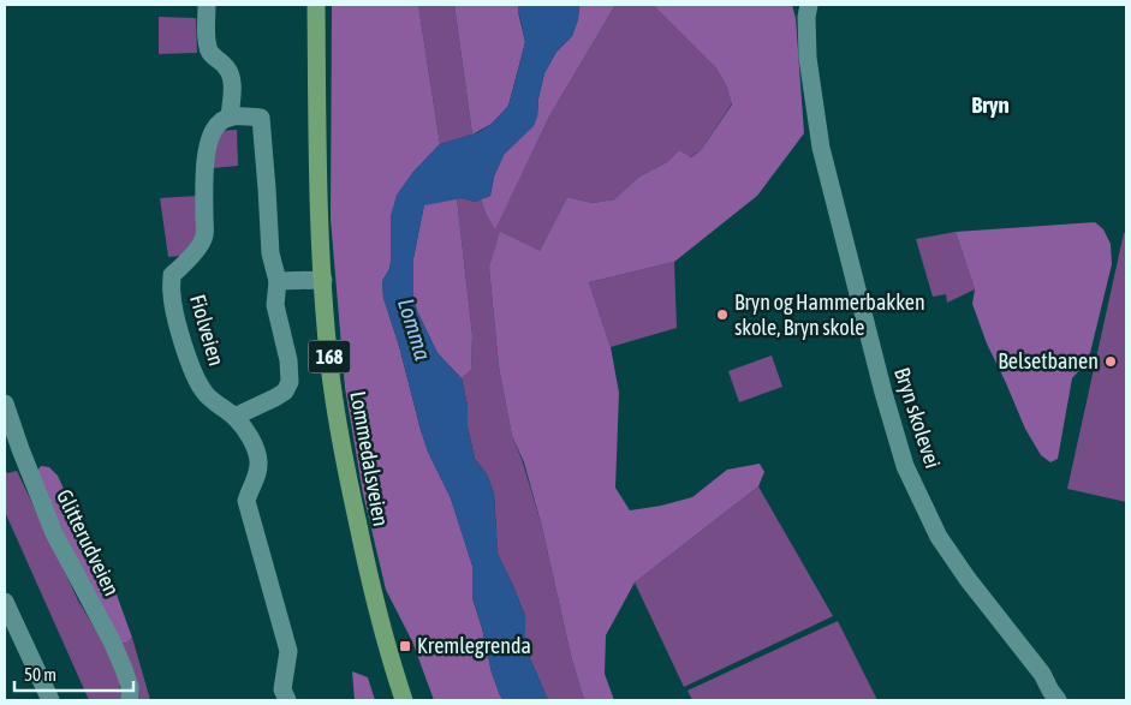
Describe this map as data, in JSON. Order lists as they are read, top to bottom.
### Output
{
  "streets": {
    "main road": ["168", "Lommedalsveien"],
    "street": ["Fiolveien", "Bryn skolevei", "Glitterudveien"]
  },
  "districts": ["Bryn"],
  "water": ["Lomma"],
  "places": {
    "other": ["Bryn og Hammerbakken skole, Bryn skole", "Belsetbanen"],
    "transit": ["Kremlegrenda"]
  },
  "scale_bar": "50 m"
}
